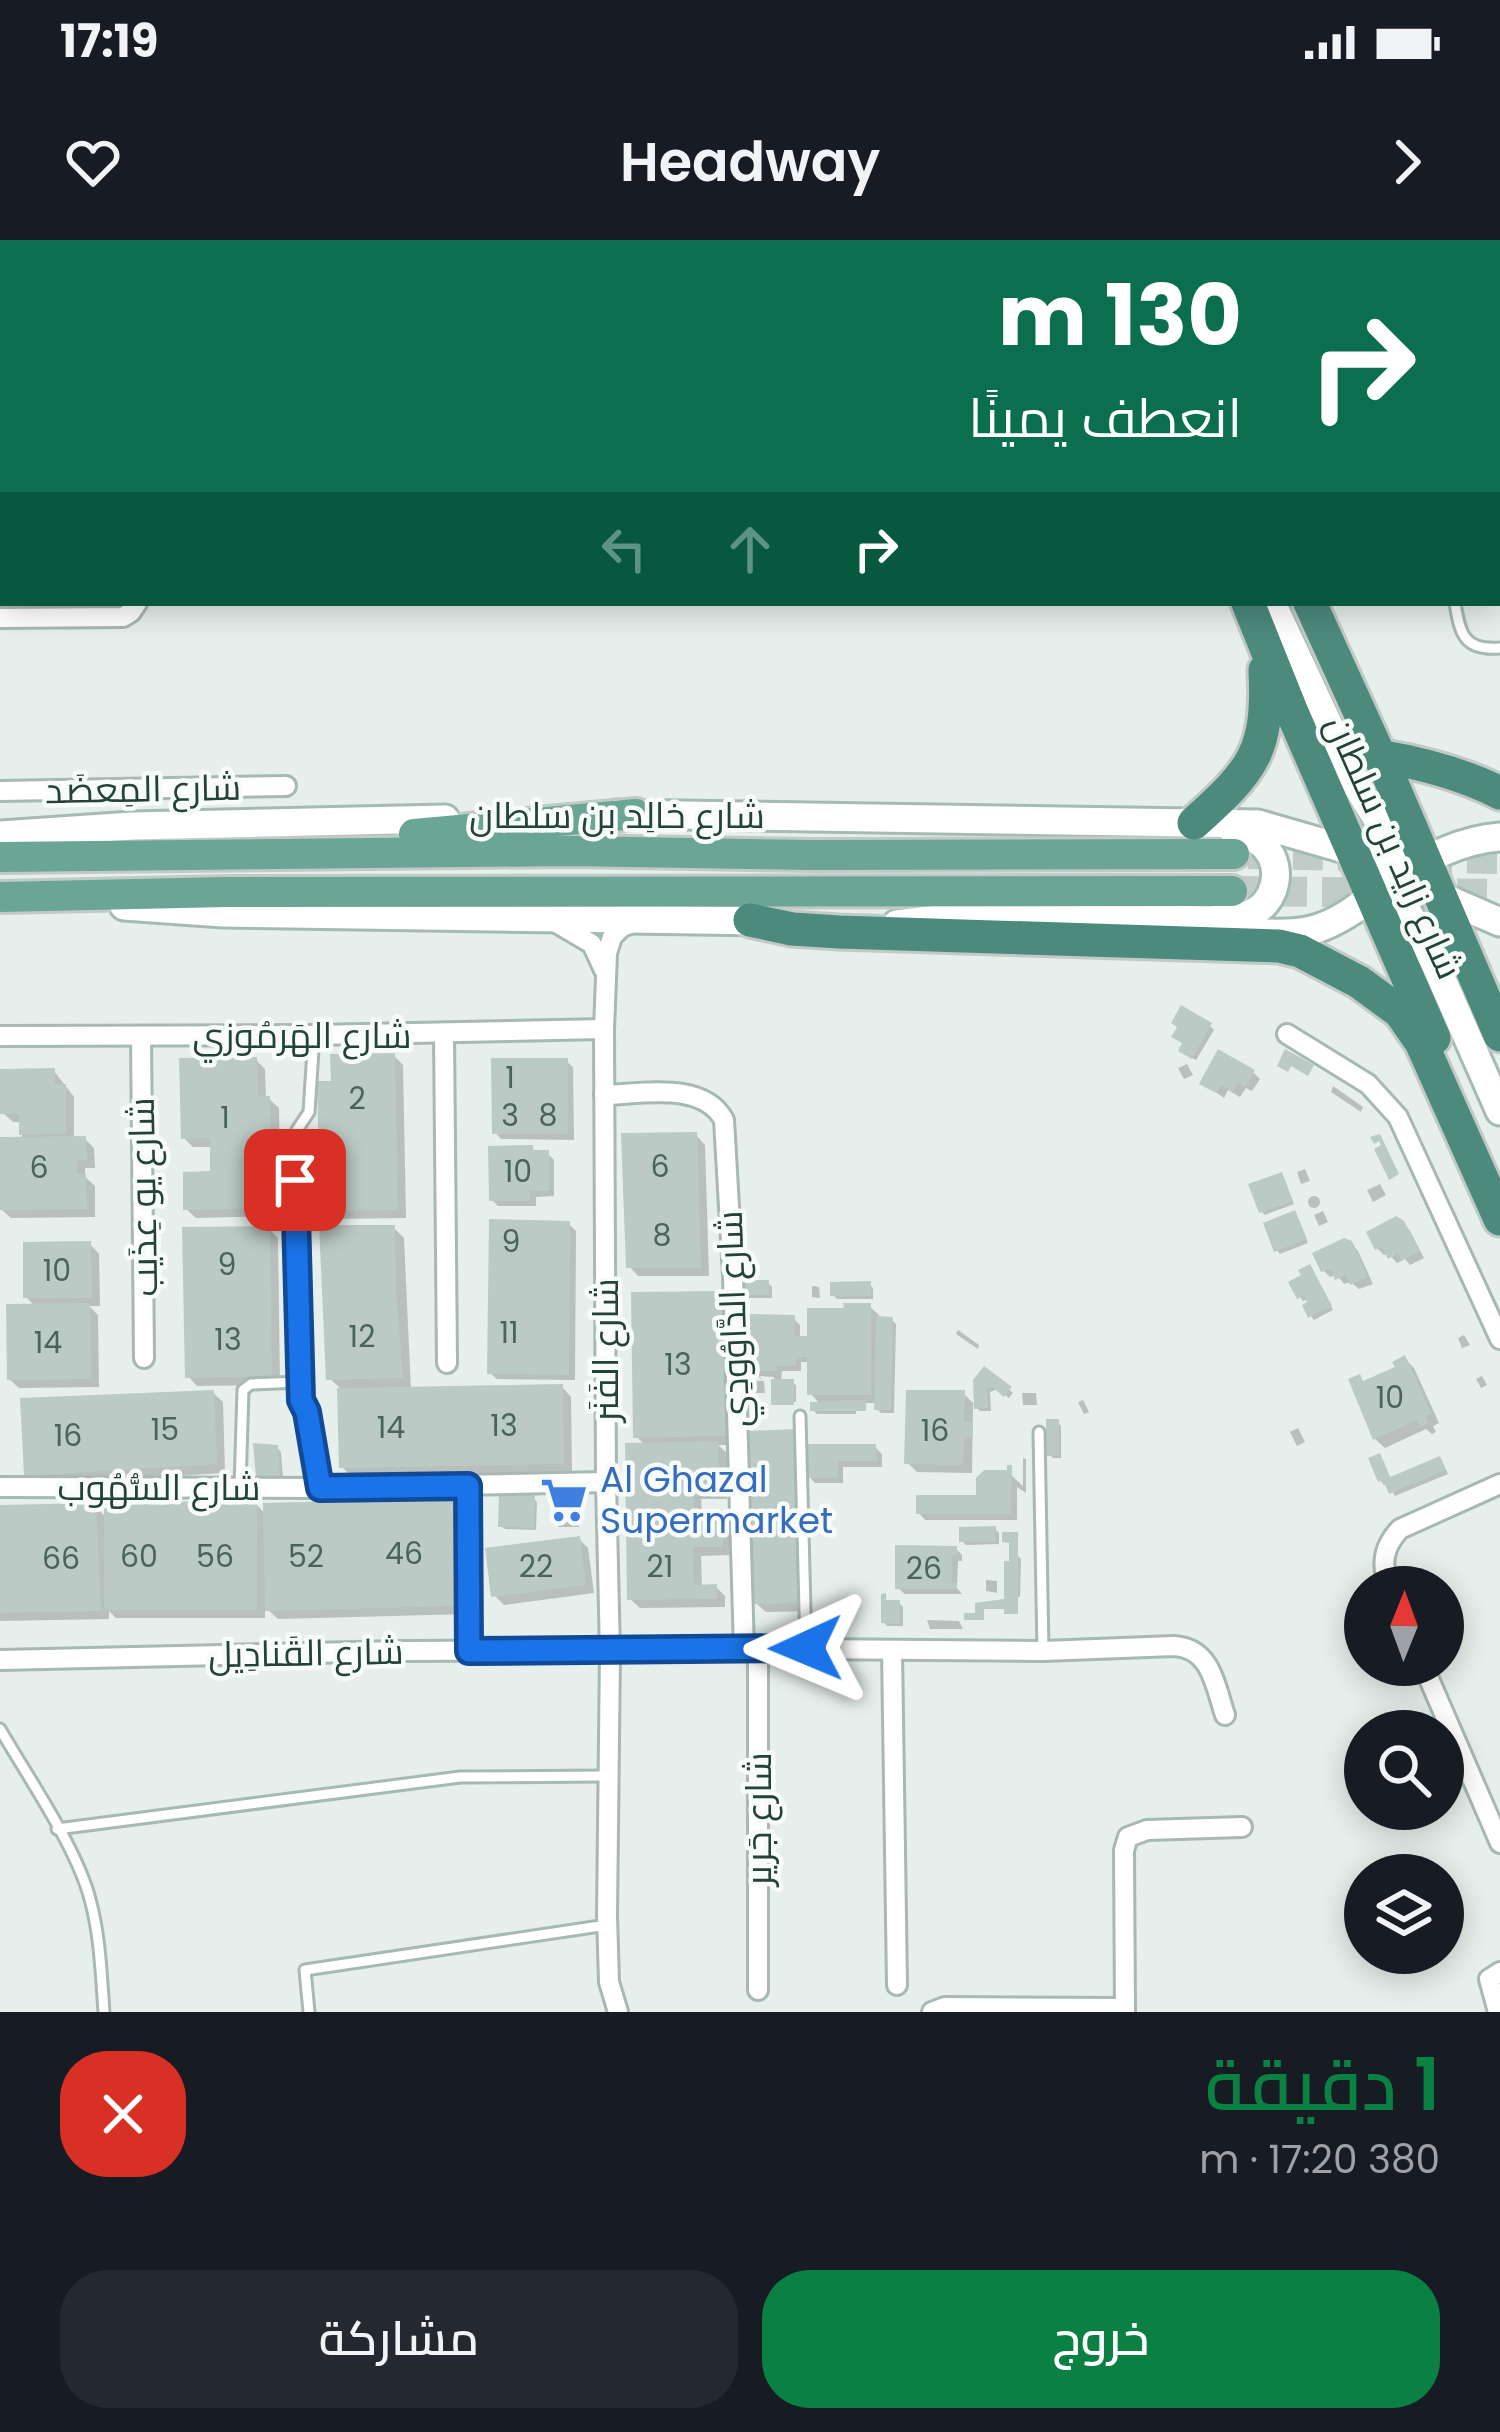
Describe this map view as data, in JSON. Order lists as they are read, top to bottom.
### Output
{
  "streets": {
    "highway": ["شارع زايد بن سلطان"],
    "main road": ["شارع خالِد بن سلطان"],
    "street": [
      "شارع المِعضَد",
      "شارع الهَرمُوزي",
      "شارع يو عِذَيب",
      "شارع الدَّاوُودِي",
      "شارع الفَنَر",
      "شارع السُّهُوب",
      "شارع القَنادِيل",
      "شارع جَرير"
    ]
  },
  "crossings": [
    ["شارع الهَرمُوزي", "شارع يو عِذَيب"],
    ["شارع الهَرمُوزي", "شارع الفَنَر"],
    ["شارع الدَّاوُودِي", "شارع الفَنَر"],
    ["شارع الدَّاوُودِي", "شارع القَنادِيل"],
    ["شارع الدَّاوُودِي", "شارع جَرير"],
    ["شارع الفَنَر", "شارع السُّهُوب"],
    ["شارع الفَنَر", "شارع القَنادِيل"],
    ["شارع القَنادِيل", "شارع جَرير"]
  ],
  "places": {
    "supermarket": ["Al Ghazal Supermarket"]
  },
  "house_numbers": [
    "1",
    "2",
    "3",
    "8",
    "1",
    "6",
    "6",
    "10",
    "8",
    "9",
    "9",
    "10",
    "11",
    "12",
    "13",
    "14",
    "13",
    "10",
    "13",
    "14",
    "15",
    "16",
    "16",
    "46",
    "60",
    "56",
    "52",
    "66",
    "22",
    "21",
    "26"
  ],
  "north": "top",
  "page": {
    "status": "17:19",
    "header": "Headway",
    "turn": ["130 m", "انعطف يمينًا"],
    "heading": ["1 دقيقة", "380 m · 17:20"],
    "buttons": ["خروج", "مشاركة"]
  }
}
